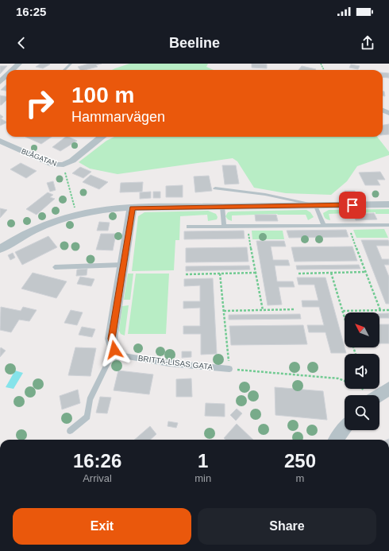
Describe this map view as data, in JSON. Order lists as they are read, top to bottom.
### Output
{
  "streets": {
    "street": ["BLÅGATAN"],
    "lane": ["BRITTA-LISAS GATA"]
  },
  "north": "top left",
  "page": {
    "status": "16:25",
    "header": "Beeline",
    "turn": ["100 m", "Hammarvägen"],
    "eta": [
      "16:26",
      "Arrival",
      "1",
      "min",
      "250",
      "m"
    ],
    "buttons": ["Exit", "Share"]
  }
}
